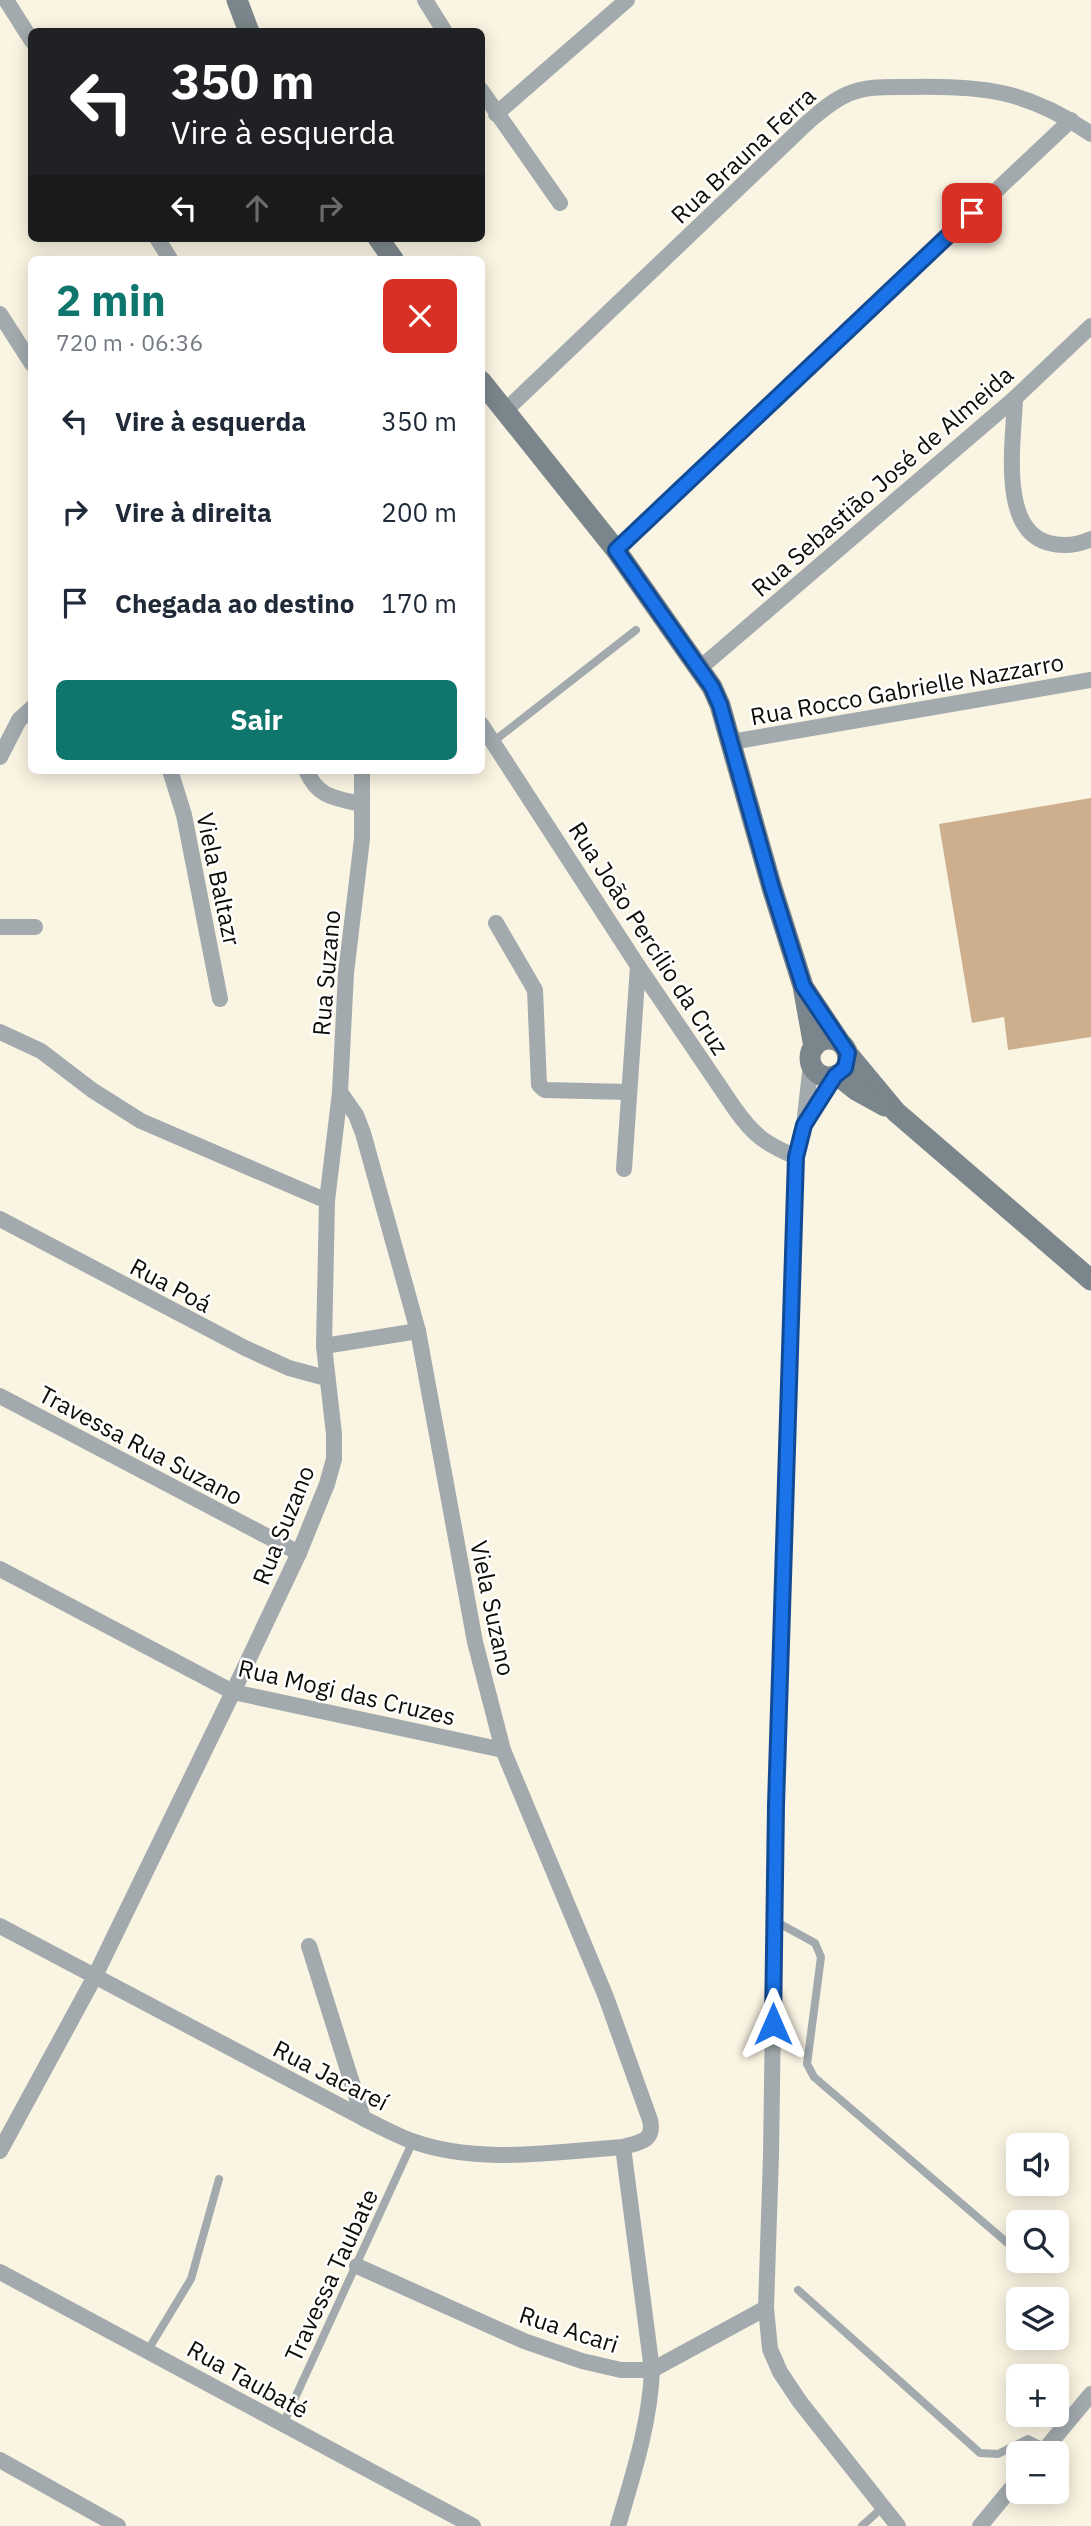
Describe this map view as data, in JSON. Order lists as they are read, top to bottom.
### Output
{
  "streets": {
    "street": [
      "Rua Brauna Ferra",
      "Rua Sebastião José de Almeida",
      "Rua Rocco Gabrielle Nazzarro",
      "Viela Baltazr",
      "Rua João Percílio da Cruz",
      "Rua Suzano",
      "Rua Poá",
      "Travessa Rua Suzano",
      "Viela Suzano",
      "Rua Mogi das Cruzes",
      "Rua Jacareí",
      "Rua Acari",
      "Rua Taubaté"
    ],
    "lane": ["Travessa Taubate"]
  },
  "crossings": [
    ["Rua Suzano", "Rua Poá"],
    ["Rua Suzano", "Travessa Rua Suzano"],
    ["Rua Suzano", "Viela Suzano"],
    ["Rua Suzano", "Rua Mogi das Cruzes"],
    ["Rua Suzano", "Rua Jacareí"],
    ["Viela Suzano", "Rua Mogi das Cruzes"],
    ["Viela Suzano", "Rua Jacareí"],
    ["Rua Jacareí", "Travessa Taubate"],
    ["Travessa Taubate", "Rua Acari"],
    ["Travessa Taubate", "Rua Taubaté"]
  ],
  "page": {
    "turn": ["350 m", "Vire à esquerda"],
    "heading": ["2 min", "720 m · 06:36"],
    "list": [
      {
        "name": "Vire à esquerda",
        "value": "350 m"
      },
      {
        "name": "Vire à direita",
        "value": "200 m"
      },
      {
        "name": "Chegada ao destino",
        "value": "170 m"
      }
    ],
    "buttons": "Sair",
    "map_buttons": ["+", "−"]
  }
}
